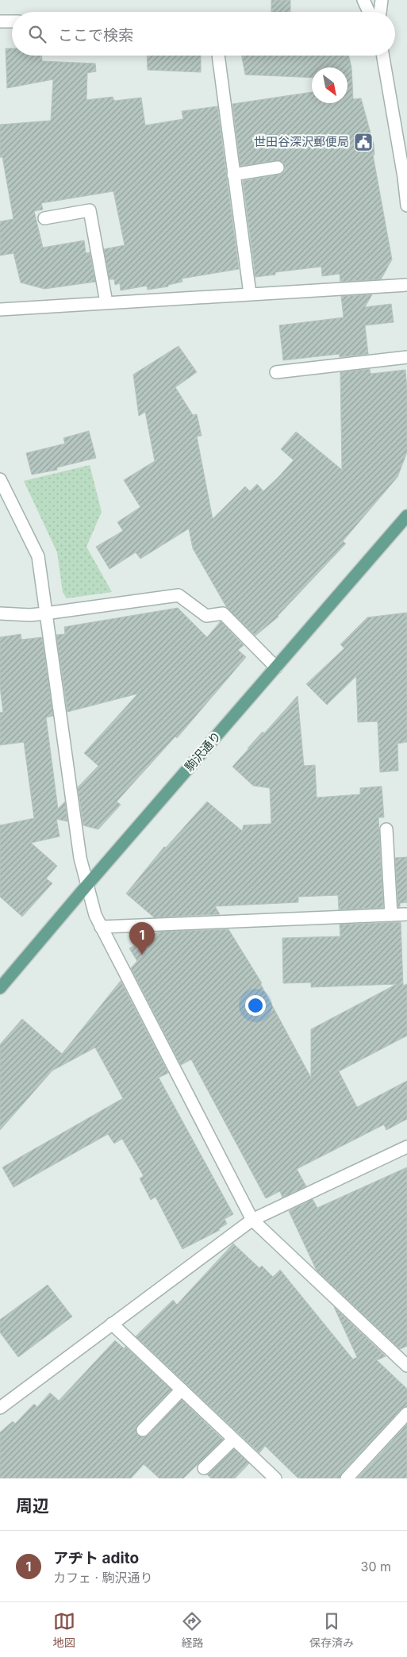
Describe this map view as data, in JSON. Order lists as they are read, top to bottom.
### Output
{
  "streets": {
    "main road": ["駒沢通り"]
  },
  "places": {
    "public building": ["世田谷深沢郵便局"]
  },
  "north": "bottom right",
  "page": {
    "search": "ここで検索",
    "pins": "1",
    "heading": "周辺",
    "list": [
      {
        "mark": "1",
        "name": "アヂト adito",
        "note": "カフェ · 駒沢通り",
        "value": "30 m"
      }
    ],
    "nav": ["地図", "経路", "保存済み"]
  }
}
